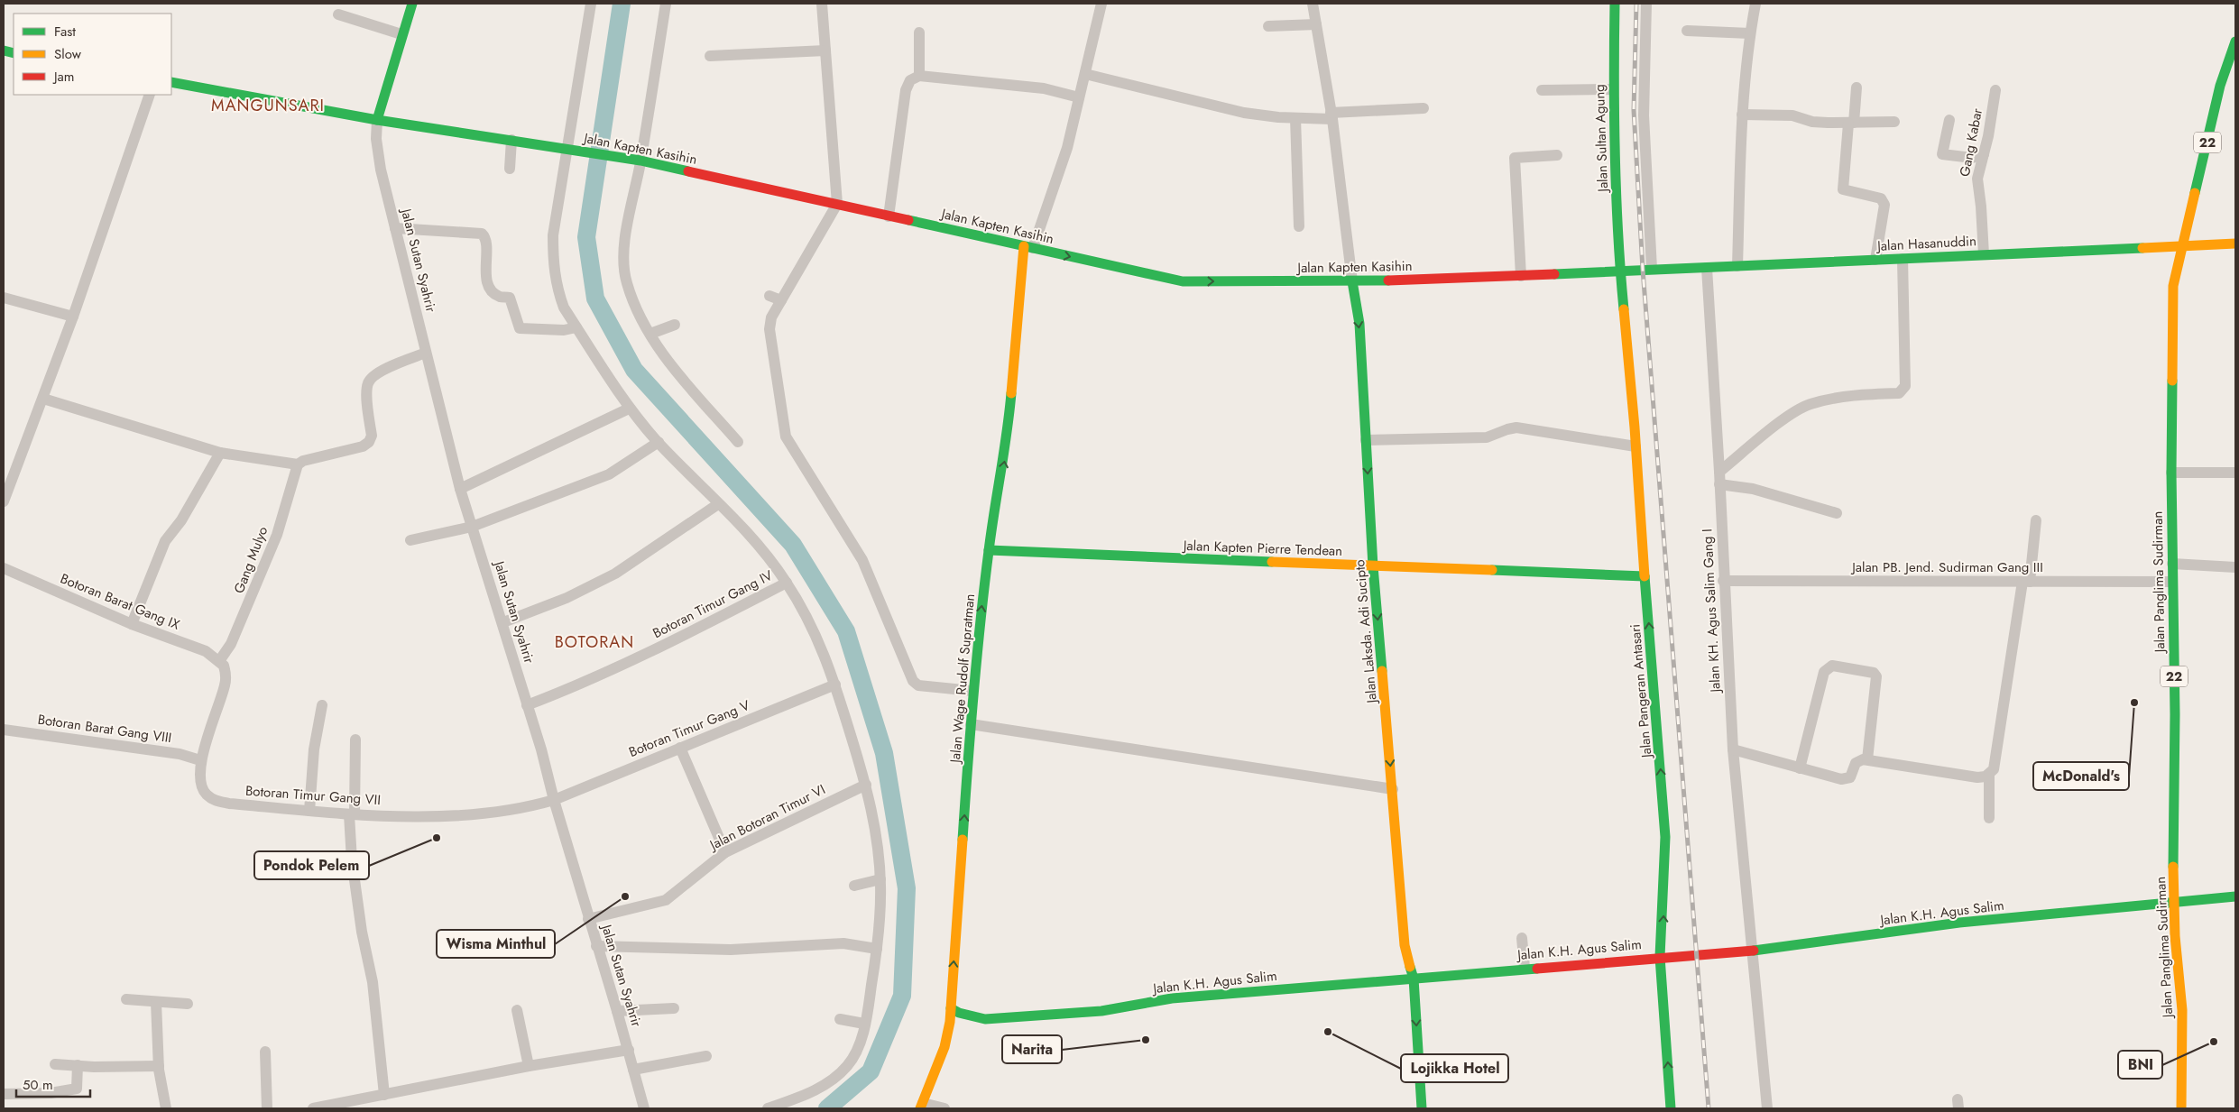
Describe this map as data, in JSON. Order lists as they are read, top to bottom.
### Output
{
  "streets": {
    "main road": [
      "Jalan Sultan Agung",
      "22",
      "Jalan Kapten Kasihin",
      "Jalan Hasanuddin",
      "Jalan Kapten Pierre Tendean",
      "Jalan Panglima Sudirman",
      "Jalan Laksda. Adi Sucipto",
      "Jalan Wage Rudolf Supratman",
      "Jalan Pangeran Antasari",
      "Jalan K.H. Agus Salim"
    ],
    "street": [
      "Gang Kabar",
      "Jalan Sutan Syahrir",
      "Gang Mulyo",
      "Jalan PB. Jend. Sudirman Gang III",
      "Botoran Barat Gang IX",
      "Botoran Timur Gang IV",
      "Jalan KH. Agus Salim Gang I",
      "Botoran Barat Gang VIII",
      "Botoran Timur Gang V",
      "Botoran Timur Gang VII",
      "Jalan Botoran Timur VI"
    ]
  },
  "crossings": [
    ["Jalan Sultan Agung", "Jalan Kapten Kasihin"],
    ["Jalan Sultan Agung", "Jalan Hasanuddin"],
    ["Jalan Sultan Agung", "Jalan Pangeran Antasari"],
    ["Gang Kabar", "Jalan Hasanuddin"],
    ["22", "Jalan Hasanuddin"],
    ["22", "Jalan Panglima Sudirman"],
    ["Jalan Kapten Kasihin", "Jalan Hasanuddin"],
    ["Jalan Kapten Kasihin", "Jalan Sutan Syahrir"],
    ["Jalan Kapten Kasihin", "Jalan Laksda. Adi Sucipto"],
    ["Jalan Kapten Kasihin", "Jalan Wage Rudolf Supratman"],
    ["Jalan Kapten Kasihin", "Jalan Pangeran Antasari"],
    ["Jalan Hasanuddin", "Jalan Panglima Sudirman"],
    ["Jalan Hasanuddin", "Jalan KH. Agus Salim Gang I"],
    ["Jalan Hasanuddin", "Jalan Pangeran Antasari"],
    ["Jalan Sutan Syahrir", "Botoran Timur Gang IV"],
    ["Jalan Sutan Syahrir", "Botoran Timur Gang V"],
    ["Jalan Sutan Syahrir", "Botoran Timur Gang VII"],
    ["Jalan Sutan Syahrir", "Jalan Botoran Timur VI"],
    ["Jalan Kapten Pierre Tendean", "Jalan Laksda. Adi Sucipto"],
    ["Jalan Kapten Pierre Tendean", "Jalan Wage Rudolf Supratman"],
    ["Jalan Kapten Pierre Tendean", "Jalan Pangeran Antasari"],
    ["Gang Mulyo", "Botoran Barat Gang IX"],
    ["Gang Mulyo", "Botoran Timur Gang VII"],
    ["Jalan PB. Jend. Sudirman Gang III", "Jalan Panglima Sudirman"],
    ["Jalan PB. Jend. Sudirman Gang III", "Jalan KH. Agus Salim Gang I"],
    ["Jalan Panglima Sudirman", "Jalan K.H. Agus Salim"],
    ["Botoran Barat Gang IX", "Botoran Timur Gang VII"],
    ["Jalan KH. Agus Salim Gang I", "Jalan K.H. Agus Salim"],
    ["Jalan Laksda. Adi Sucipto", "Jalan K.H. Agus Salim"],
    ["Jalan Wage Rudolf Supratman", "Jalan K.H. Agus Salim"],
    ["Jalan Pangeran Antasari", "Jalan K.H. Agus Salim"],
    ["Botoran Barat Gang VIII", "Botoran Timur Gang VII"],
    ["Botoran Timur Gang V", "Botoran Timur Gang VII"]
  ],
  "one_way": ["Jalan Laksda. Adi Sucipto", "Jalan Wage Rudolf Supratman", "Jalan Pangeran Antasari"],
  "districts": ["MANGUNSARI", "BOTORAN"],
  "places": [
    "McDonald's",
    "Pondok Pelem",
    "Wisma Minthul",
    "Lojikka Hotel",
    "Narita",
    "BNI"
  ],
  "legend": ["Fast", "Slow", "Jam"],
  "scale_bar": "50 m"
}
